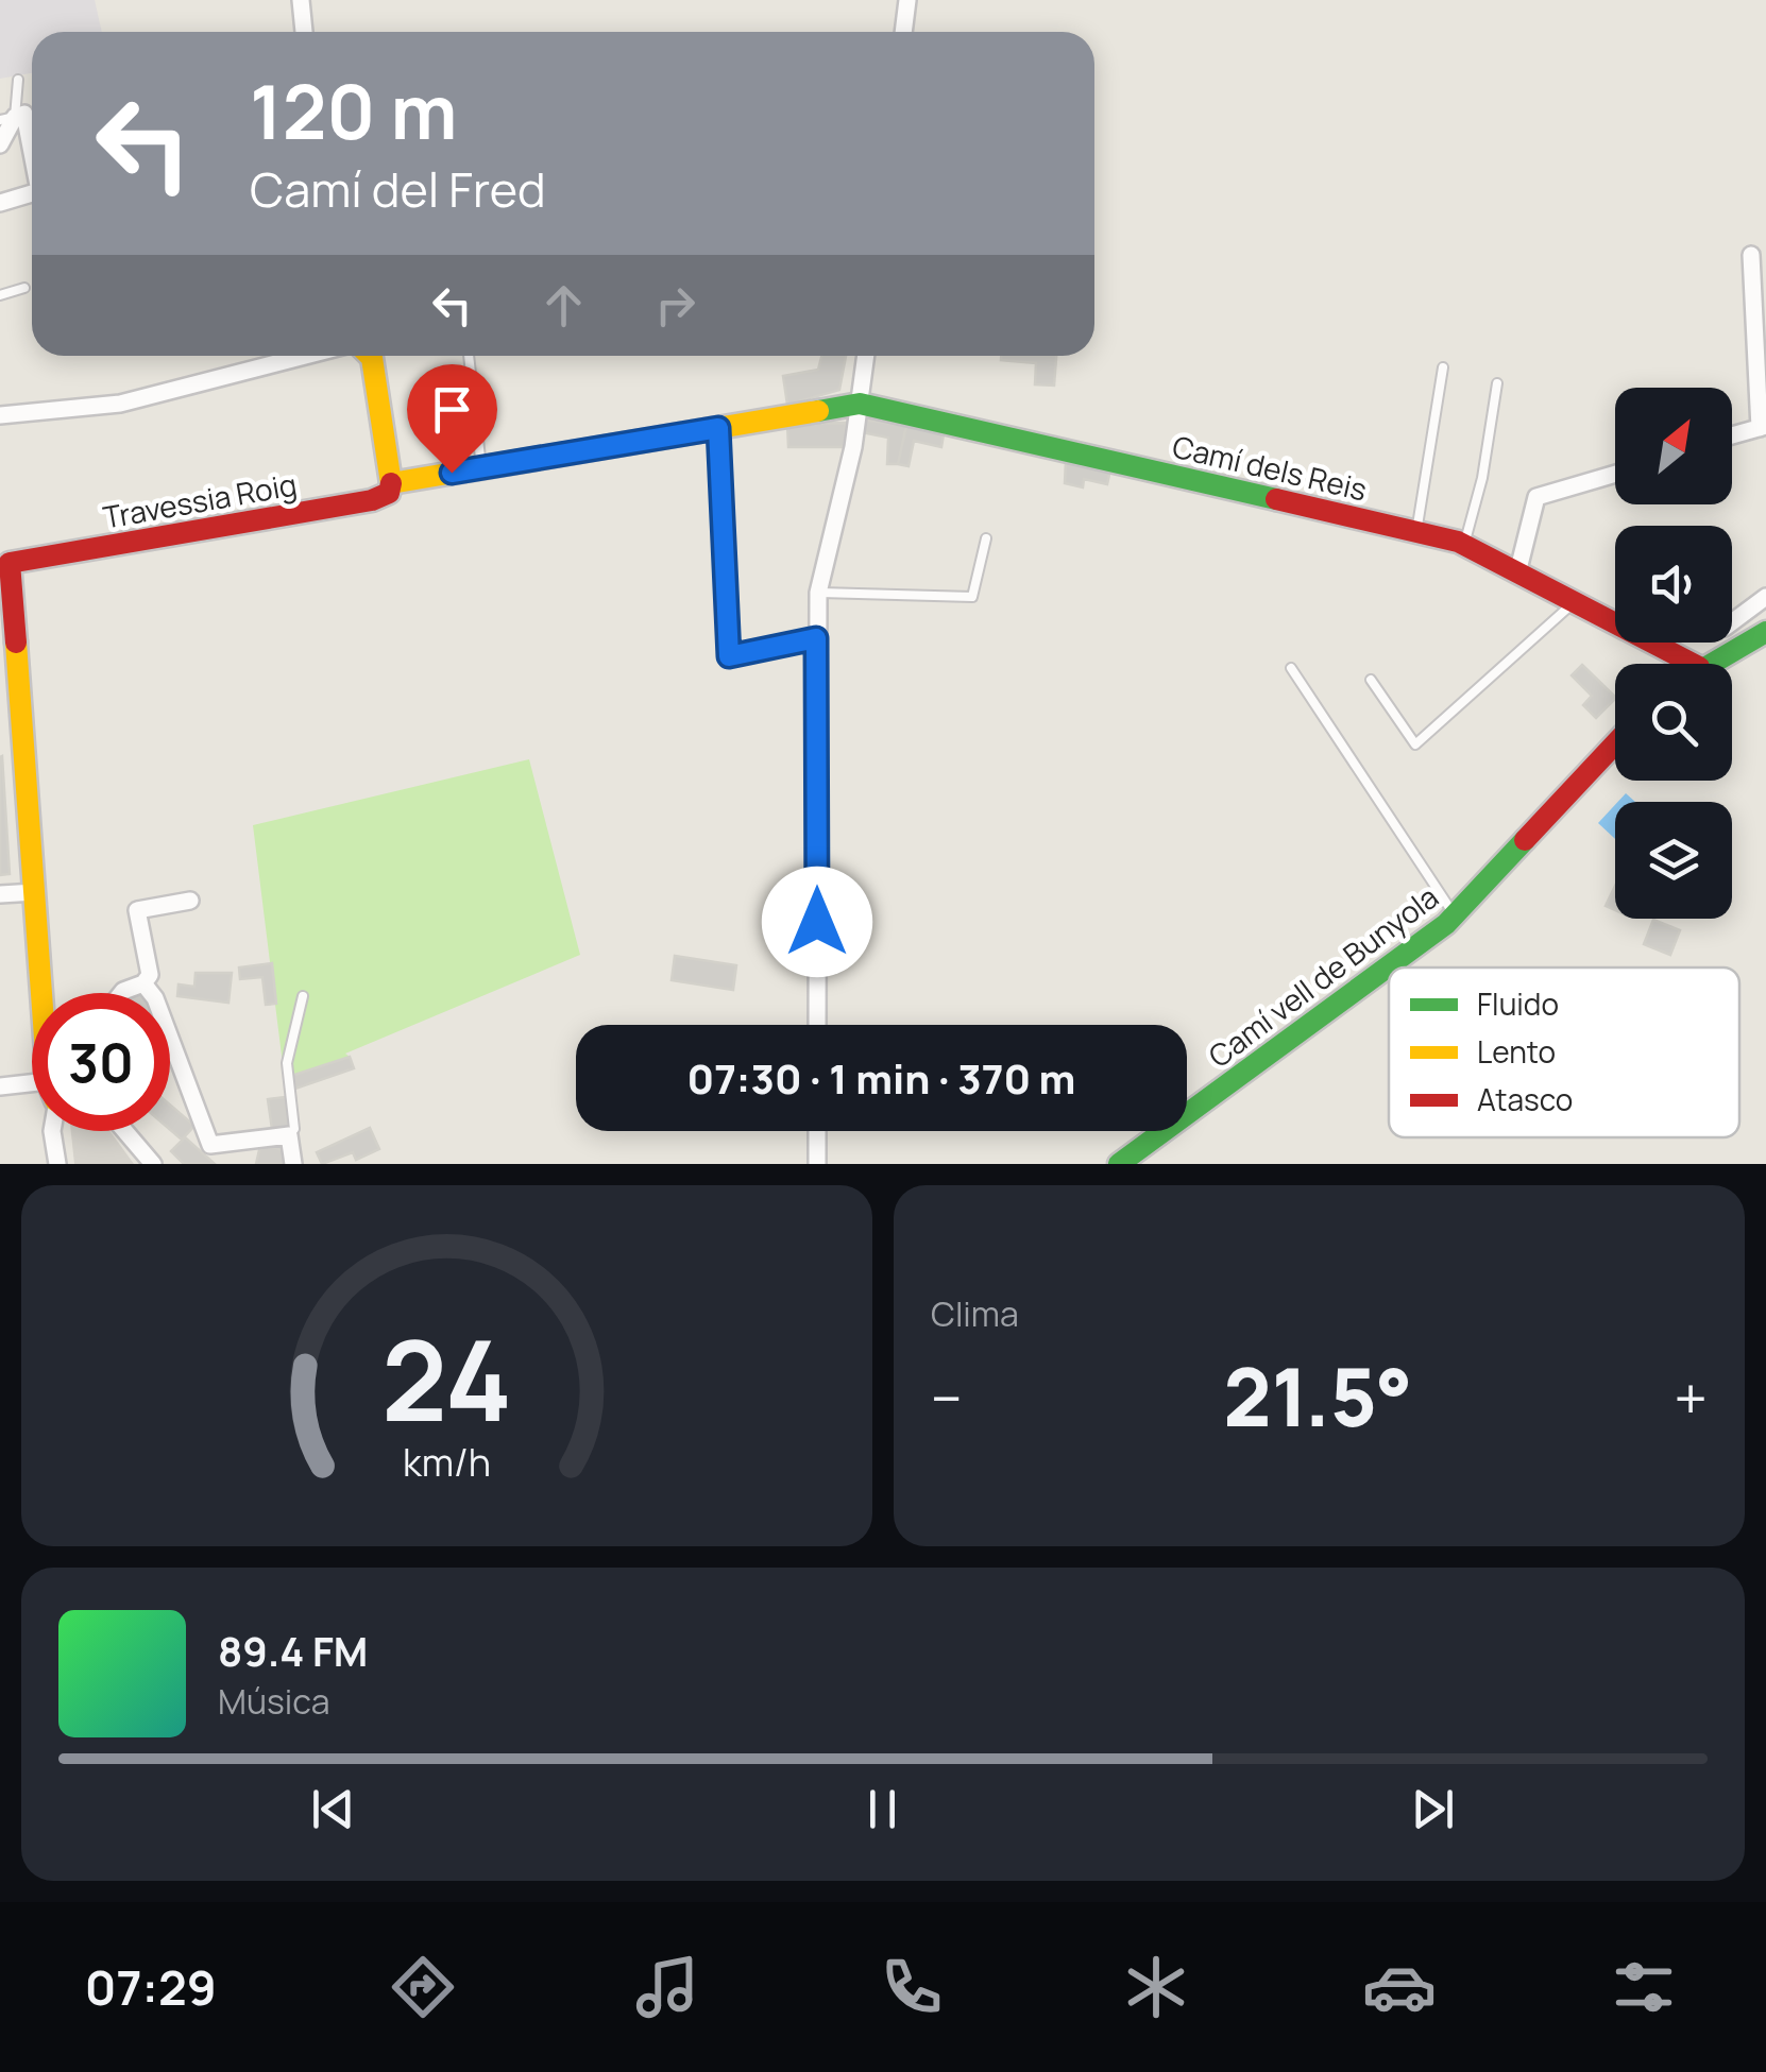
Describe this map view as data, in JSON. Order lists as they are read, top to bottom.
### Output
{
  "streets": {
    "street": ["Camí dels Reis", "Travessia Roig", "Camí vell de Bunyola"]
  },
  "crossings": [
    ["Camí dels Reis", "Travessia Roig"]
  ],
  "legend": ["Fluido", "Lento", "Atasco"],
  "north": "top right",
  "page": {
    "turn": ["120 m", "Camí del Fred"],
    "limit": "30",
    "trip": "07:30 · 1 min · 370 m",
    "tile": "Clima",
    "heat": ["−", "21.5°", "+"],
    "song": ["89.4 FM", "Música"],
    "tabs": "07:29",
    "gauge": ["24", "km/h"]
  }
}
